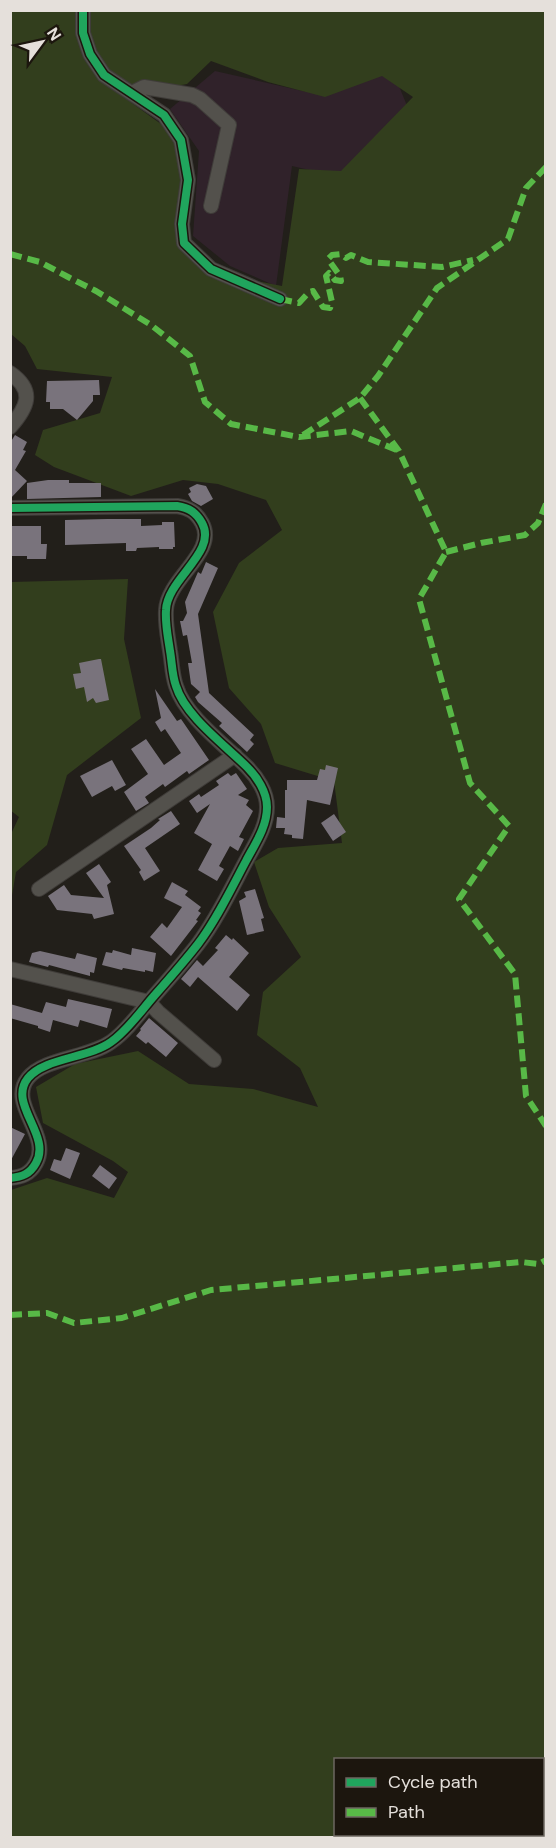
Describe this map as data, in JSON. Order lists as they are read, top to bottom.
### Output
{
  "legend": ["Cycle path", "Path"],
  "north": "top right"
}
